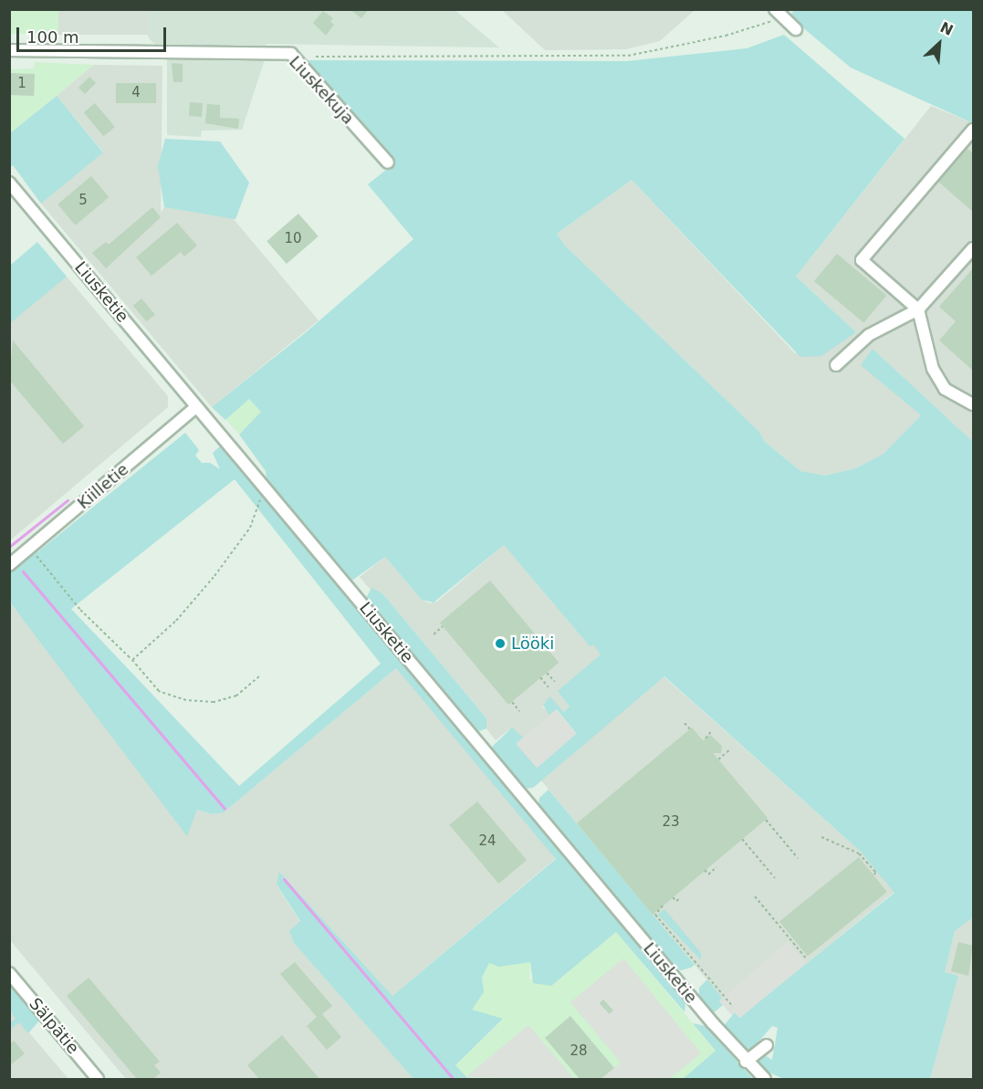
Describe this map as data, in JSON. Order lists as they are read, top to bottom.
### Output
{
  "streets": {
    "street": [
      "Liuskekuja",
      "Liusketie",
      "Kiilletie",
      "Sälpätie"
    ]
  },
  "crossings": [
    ["Liusketie", "Kiilletie"]
  ],
  "places": ["Lööki"],
  "house_numbers": [
    "1",
    "4",
    "5",
    "10",
    "23",
    "24",
    "28"
  ],
  "scale_bar": "100 m",
  "north": "top right"
}
